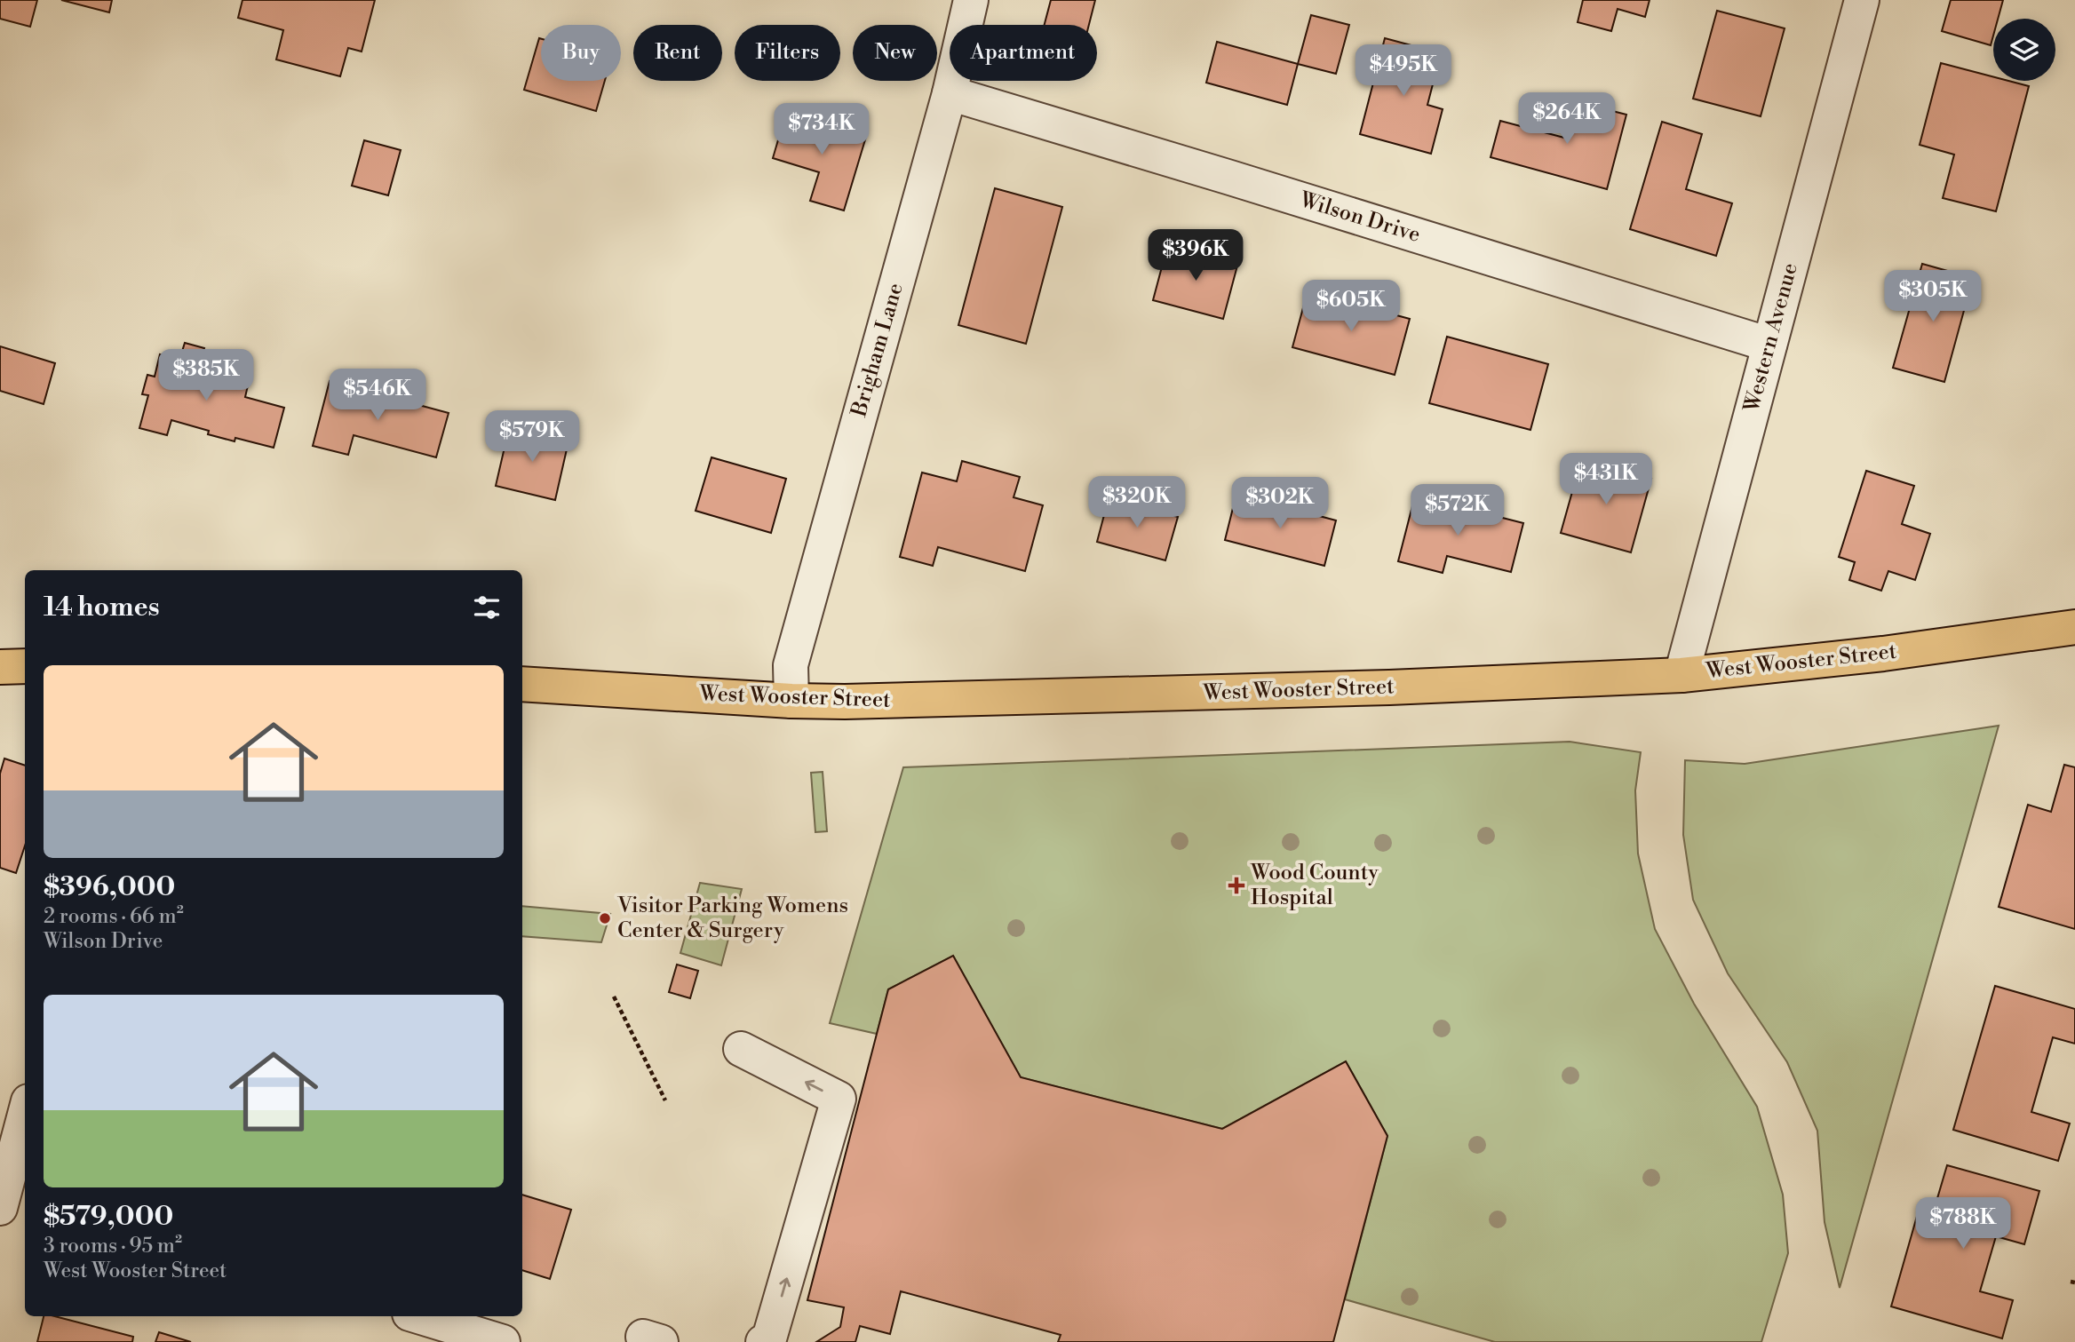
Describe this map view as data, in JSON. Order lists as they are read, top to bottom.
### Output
{
  "streets": {
    "main road": ["West Wooster Street"],
    "street": ["Wilson Drive", "Western Avenue", "Brigham Lane"]
  },
  "crossings": [
    ["Wilson Drive", "Western Avenue"],
    ["Wilson Drive", "Brigham Lane"],
    ["Western Avenue", "West Wooster Street"],
    ["Brigham Lane", "West Wooster Street"]
  ],
  "places": {
    "health": ["Wood County Hospital"],
    "other": ["Visitor Parking Womens Center & Surgery"]
  },
  "page": {
    "chip": [
      "Buy",
      "Rent",
      "Filters",
      "New",
      "Apartment"
    ],
    "price": [
      "$495K",
      "$264K",
      "$734K",
      "$396K",
      "$305K",
      "$605K",
      "$385K",
      "$546K",
      "$579K",
      "$431K",
      "$320K",
      "$302K",
      "$572K",
      "$788K"
    ],
    "heading": "14 homes",
    "list": [
      {
        "name": "$396,000",
        "note": "2 rooms · 66 m² · Wilson Drive"
      },
      {
        "name": "$579,000",
        "note": "3 rooms · 95 m² · West Wooster Street"
      }
    ]
  }
}
